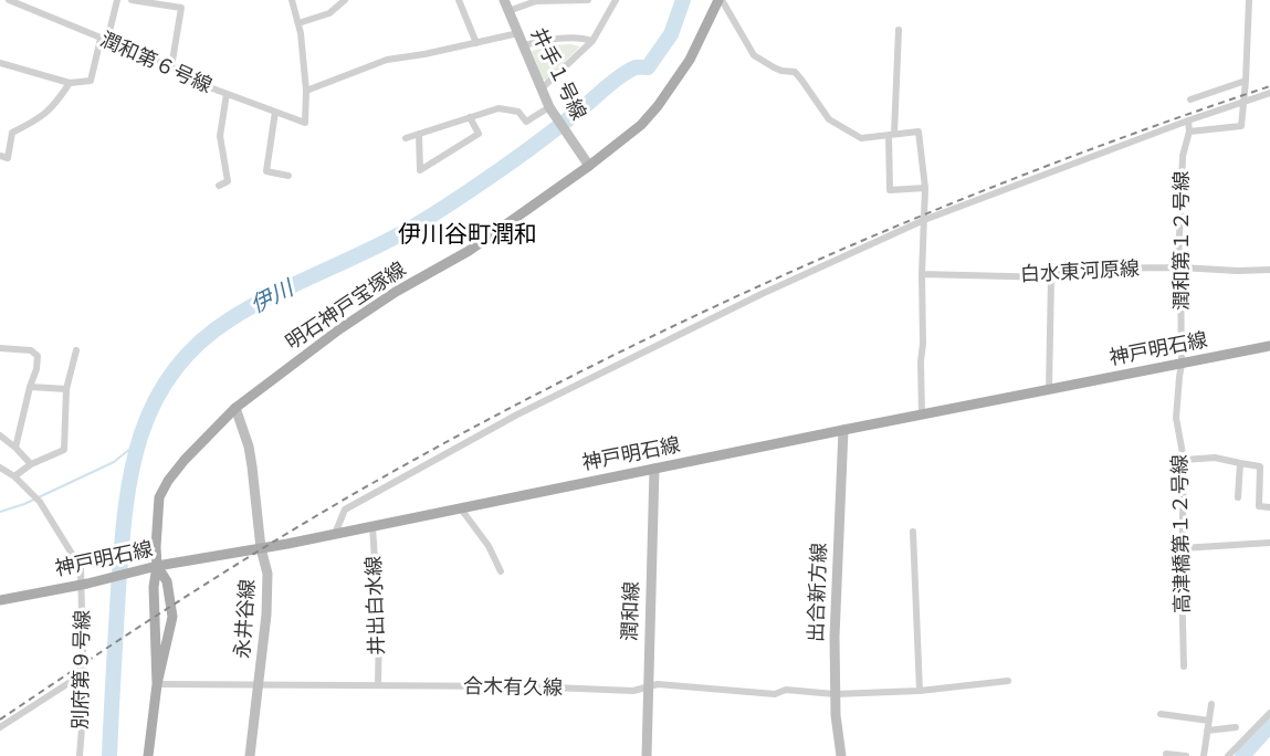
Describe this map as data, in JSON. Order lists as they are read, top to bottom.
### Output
{
  "streets": {
    "main road": ["明石神戸宝塚線", "神戸明石線"],
    "street": [
      "潤和第６号線",
      "井手１号線",
      "潤和第１２号線",
      "白水東河原線",
      "高津橋第１２号線",
      "出合新方線",
      "井出白水線",
      "潤和線",
      "永井谷線",
      "別府第９号線",
      "合木有久線"
    ]
  },
  "crossings": [
    ["井手１号線", "明石神戸宝塚線"],
    ["潤和第１２号線", "白水東河原線"],
    ["潤和第１２号線", "神戸明石線"],
    ["潤和第１２号線", "高津橋第１２号線"],
    ["明石神戸宝塚線", "神戸明石線"],
    ["明石神戸宝塚線", "永井谷線"],
    ["明石神戸宝塚線", "合木有久線"],
    ["神戸明石線", "高津橋第１２号線"],
    ["神戸明石線", "出合新方線"],
    ["神戸明石線", "井出白水線"],
    ["神戸明石線", "潤和線"],
    ["神戸明石線", "永井谷線"],
    ["神戸明石線", "別府第９号線"],
    ["出合新方線", "合木有久線"],
    ["井出白水線", "合木有久線"],
    ["潤和線", "合木有久線"],
    ["永井谷線", "合木有久線"]
  ],
  "districts": ["伊川谷町潤和"],
  "water": ["伊川"]
}
